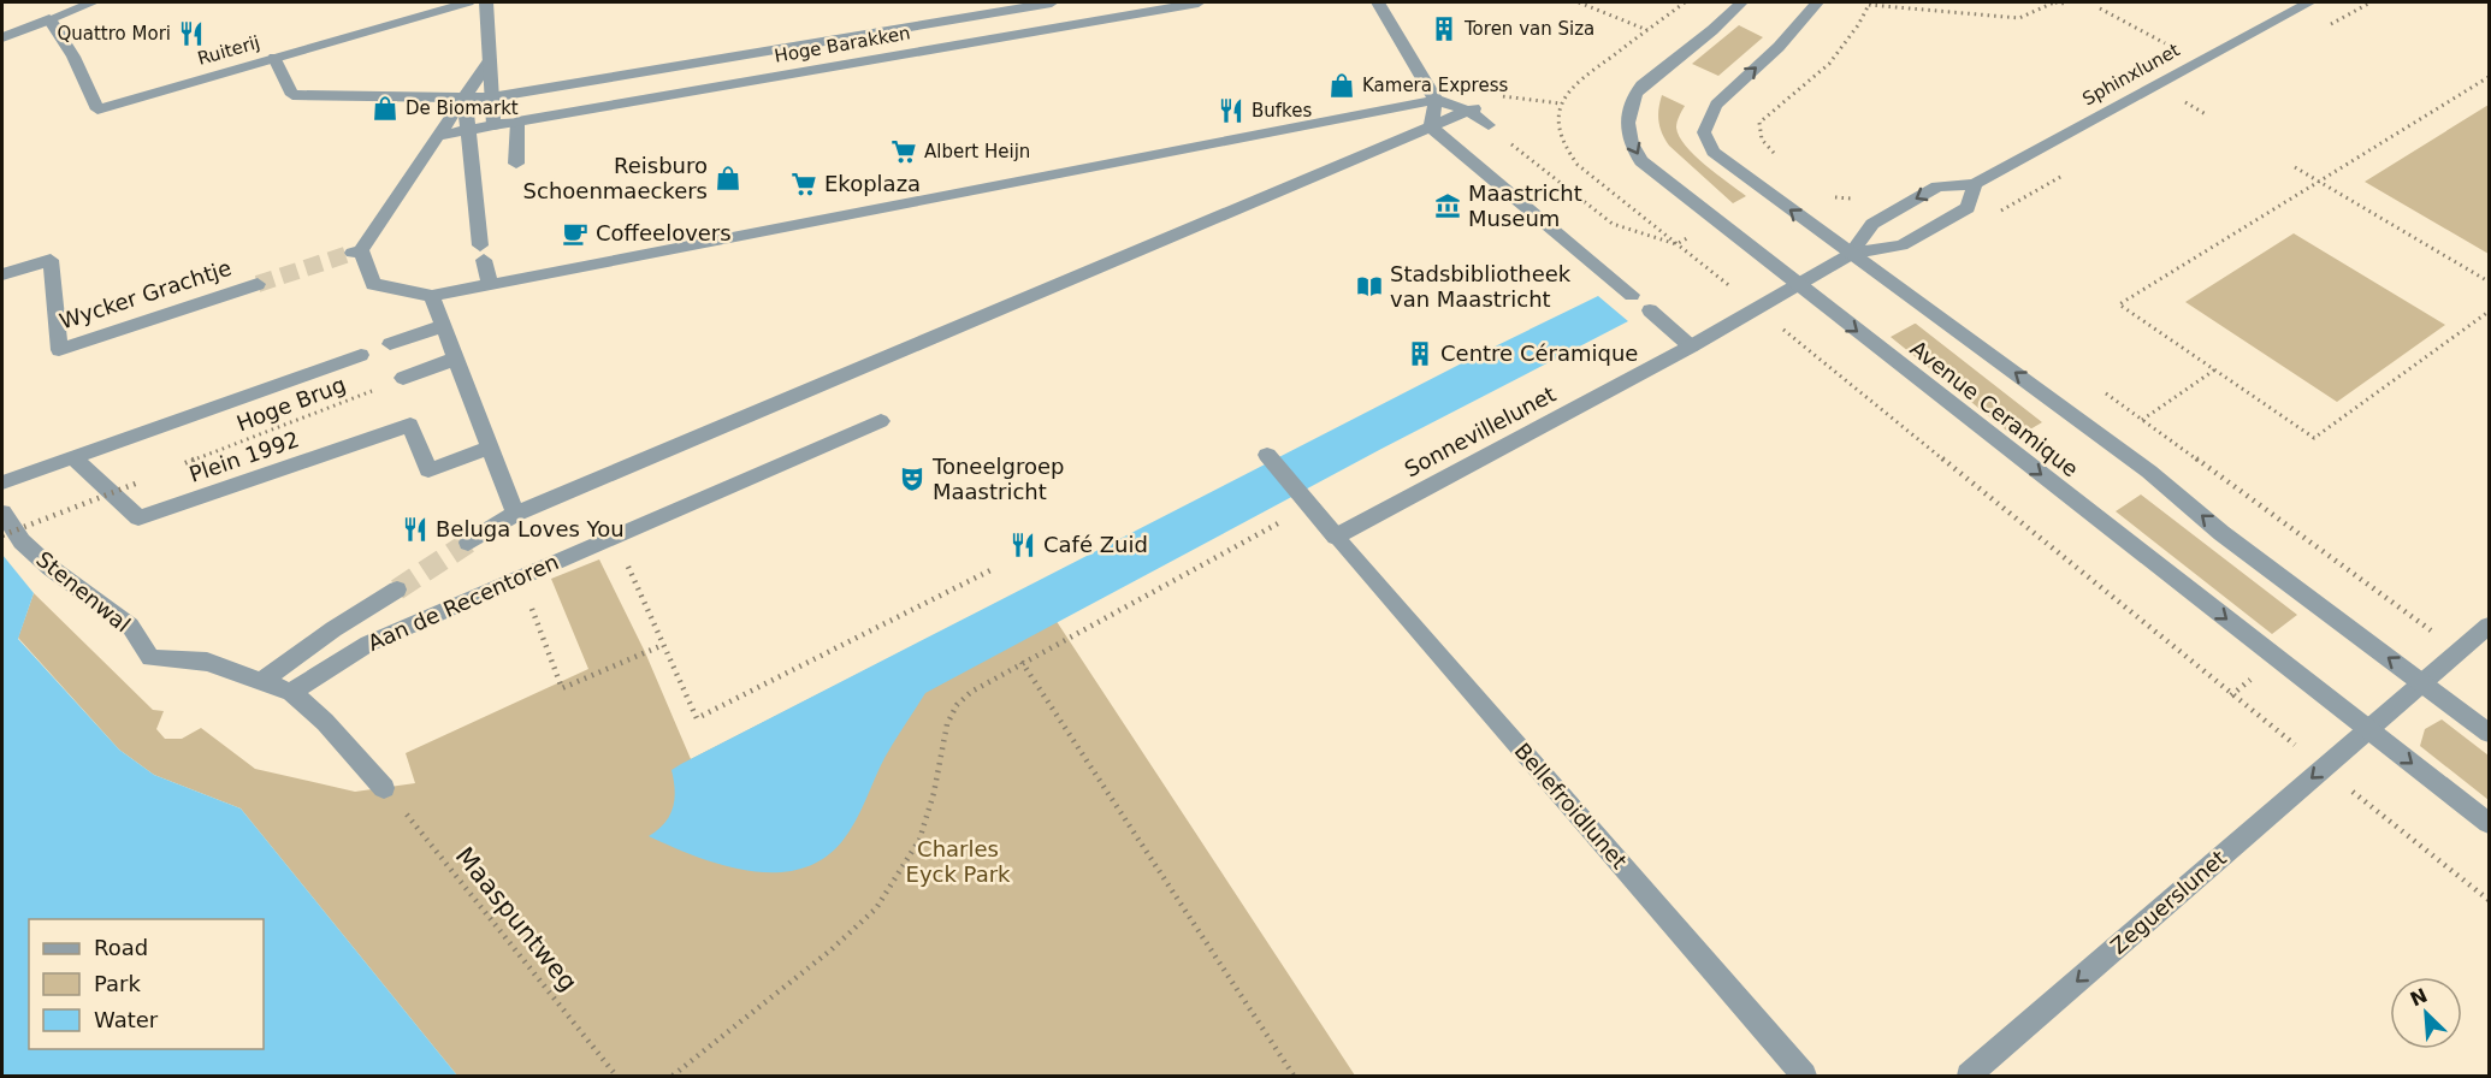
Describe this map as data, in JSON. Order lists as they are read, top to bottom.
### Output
{
  "streets": {
    "street": [
      "Hoge Barakken",
      "Ruiterij",
      "Sphinxlunet",
      "Wycker Grachtje",
      "Avenue Ceramique",
      "Sonnevillelunet",
      "Plein 1992",
      "Stenenwal",
      "Aan de Recentoren",
      "Bellefroidlunet",
      "Zeguerslunet"
    ],
    "path": ["Hoge Brug", "Maaspuntweg"]
  },
  "crossings": [
    ["Hoge Barakken", "Ruiterij"],
    ["Sphinxlunet", "Avenue Ceramique"],
    ["Sphinxlunet", "Sonnevillelunet"],
    ["Avenue Ceramique", "Sonnevillelunet"],
    ["Avenue Ceramique", "Zeguerslunet"],
    ["Sonnevillelunet", "Bellefroidlunet"],
    ["Stenenwal", "Aan de Recentoren"],
    ["Stenenwal", "Maaspuntweg"]
  ],
  "one_way": ["Zeguerslunet"],
  "parks": ["Charles Eyck Park"],
  "places": {
    "building": ["Toren van Siza", "Centre Céramique"],
    "restaurant": [
      "Quattro Mori",
      "Bufkes",
      "Beluga Loves You",
      "Café Zuid"
    ],
    "shop": ["Kamera Express", "De Biomarkt", "Reisburo Schoenmaeckers"],
    "supermarket": ["Albert Heijn", "Ekoplaza"],
    "museum": ["Maastricht Museum"],
    "cafe": ["Coffeelovers"],
    "library": ["Stadsbibliotheek van Maastricht"],
    "theatre": ["Toneelgroep Maastricht"]
  },
  "legend": ["Road", "Park", "Water"],
  "north": "top left"
}
